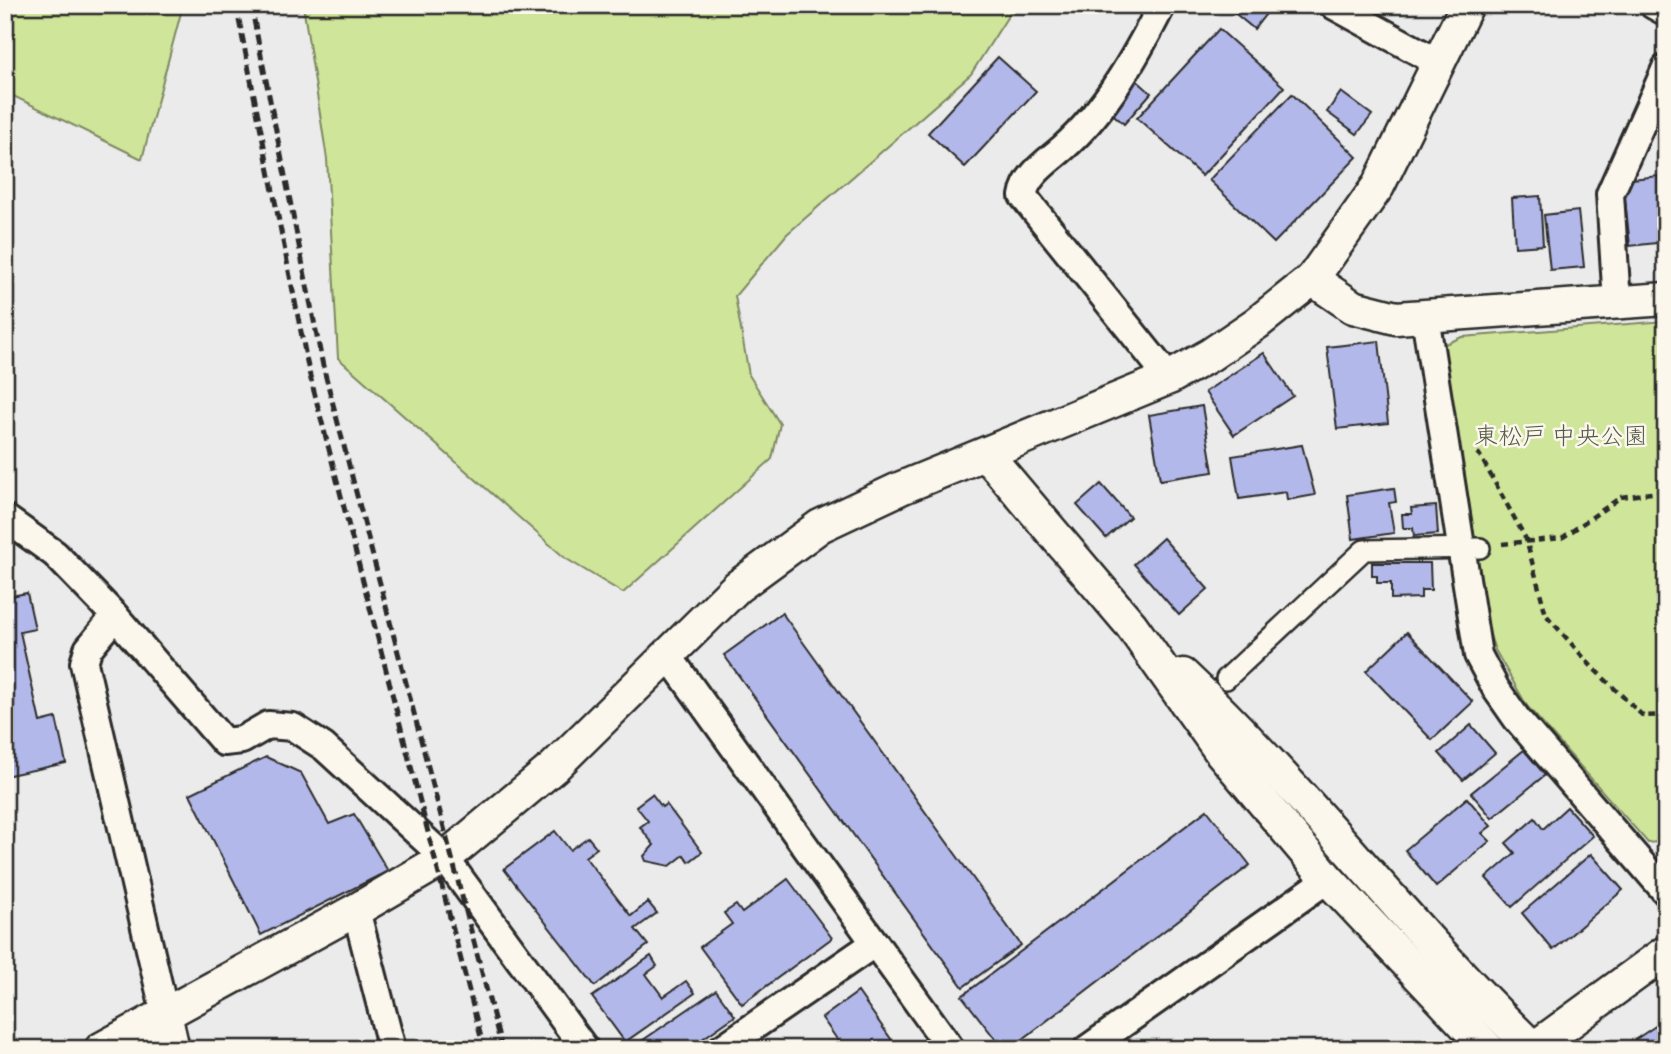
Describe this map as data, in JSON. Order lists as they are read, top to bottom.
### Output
{
  "parks": ["東松戸 中央公園"]
}
